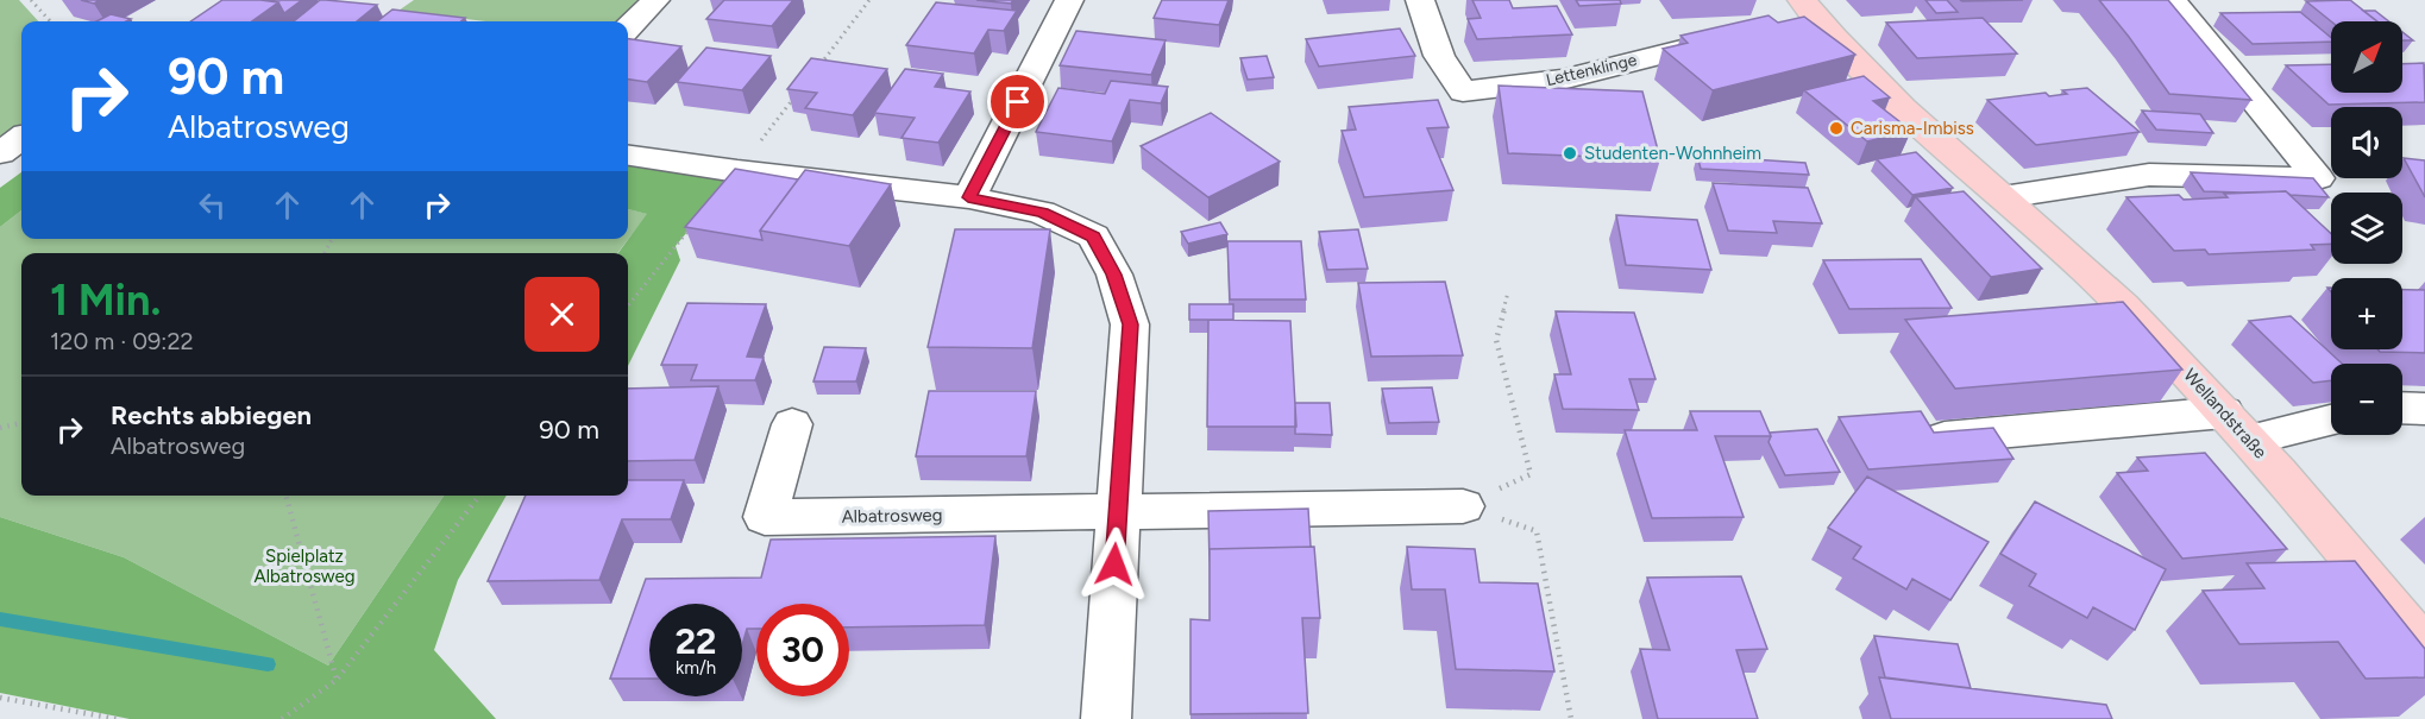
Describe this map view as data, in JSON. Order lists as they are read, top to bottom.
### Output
{
  "streets": {
    "main road": ["Wellandstraße"],
    "street": ["Lettenklinge", "Albatrosweg"]
  },
  "parks": ["Spielplatz Albatrosweg"],
  "places": ["Carisma-Imbiss", "Studenten-Wohnheim"],
  "north": "top right",
  "page": {
    "map_buttons": ["+", "−"],
    "turn": ["90 m", "Albatrosweg"],
    "heading": ["1 Min.", "120 m · 09:22"],
    "list": [
      {
        "name": "Rechts abbiegen",
        "note": "Albatrosweg",
        "value": "90 m"
      }
    ],
    "speed": "22 km/h",
    "limit": "30"
  }
}
